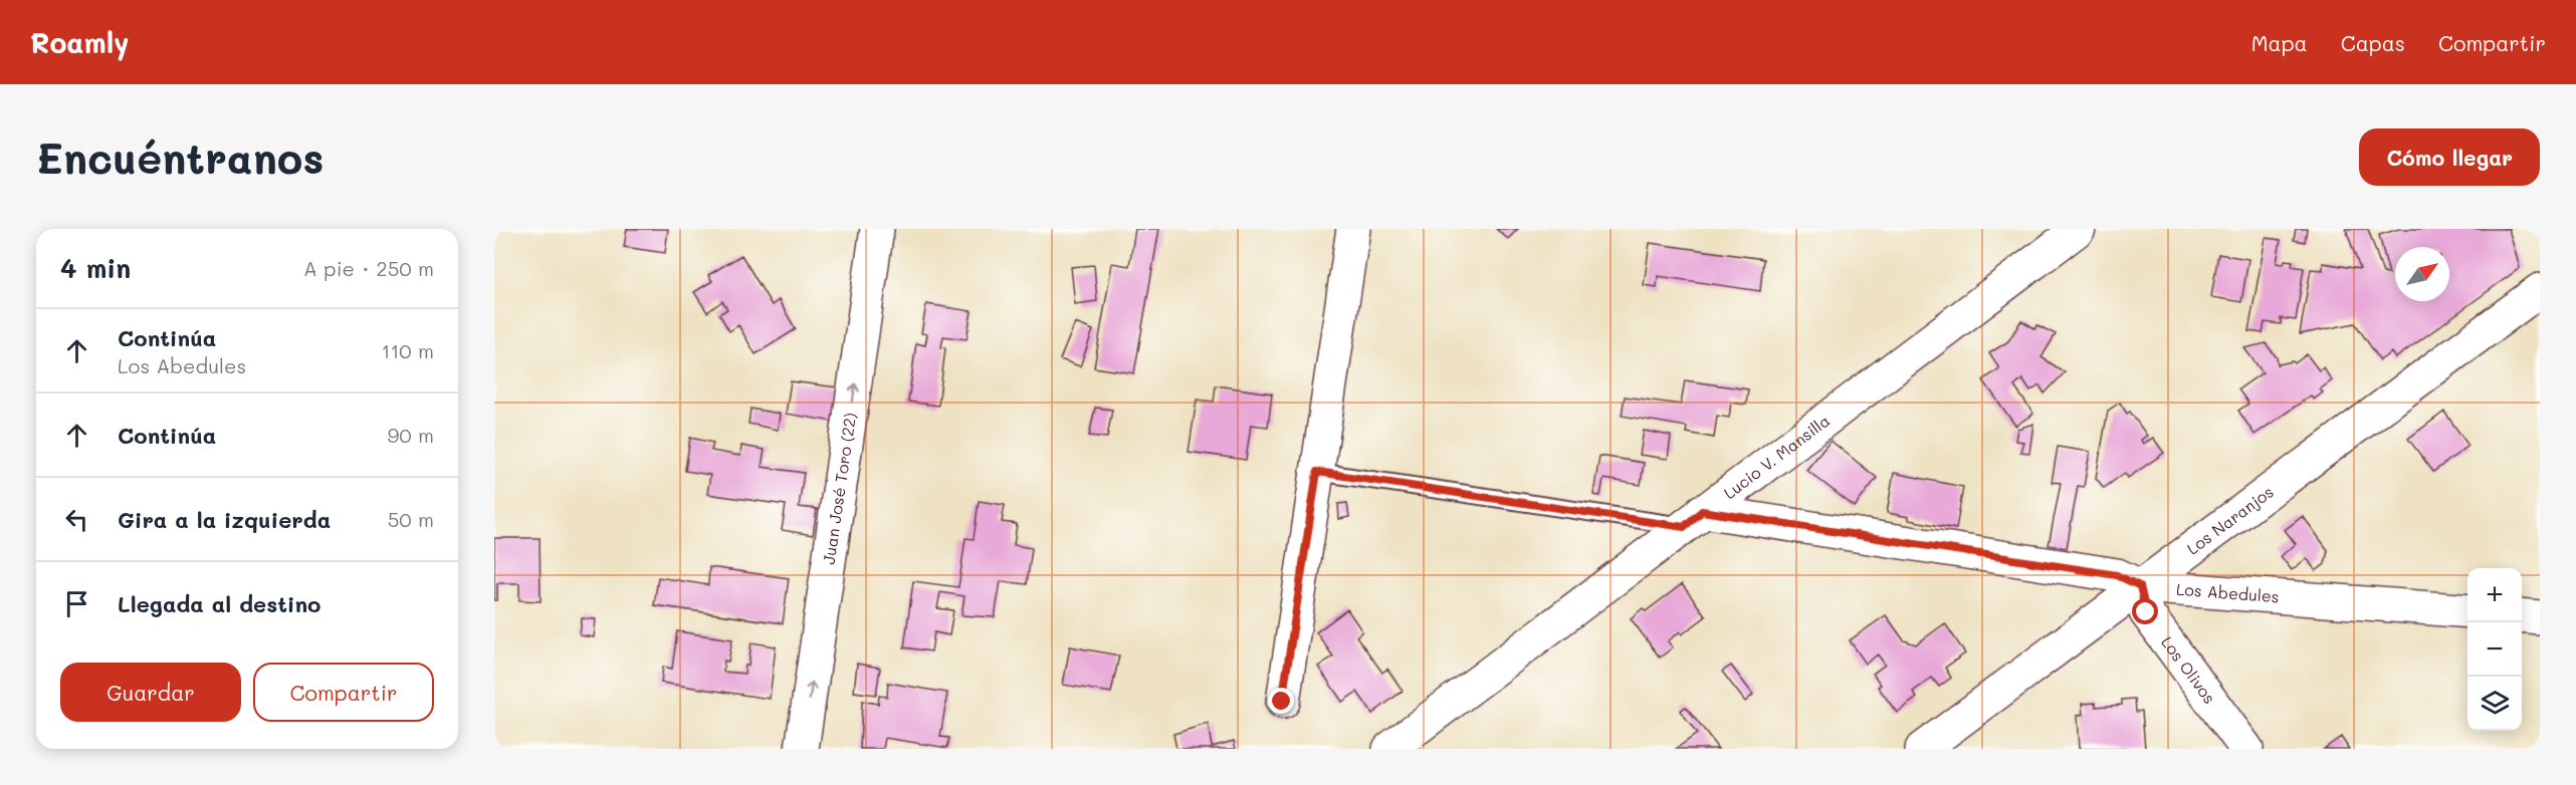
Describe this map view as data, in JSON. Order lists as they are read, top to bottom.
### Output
{
  "streets": {
    "street": [
      "Lucio V. Mansilla",
      "Juan José Toro (22)",
      "Los Naranjos",
      "Los Abedules",
      "Los Olivos"
    ]
  },
  "crossings": [
    ["Lucio V. Mansilla", "Los Abedules"],
    ["Los Naranjos", "Los Abedules"],
    ["Los Naranjos", "Los Olivos"],
    ["Los Abedules", "Los Olivos"]
  ],
  "one_way": ["Juan José Toro (22)"],
  "north": "top right",
  "page": {
    "header": "Roamly",
    "nav": ["Mapa", "Capas", "Compartir"],
    "buttons": [
      "Cómo llegar",
      ["Guardar", "Compartir"]
    ],
    "title": "Encuéntranos",
    "heading": ["4 min", "A pie · 250 m"],
    "list": [
      ["Continúa", "Los Abedules", "110 m"],
      ["Continúa", "90 m"],
      ["Gira a la izquierda", "50 m"],
      "Llegada al destino"
    ],
    "map_buttons": ["+", "−"]
  }
}
